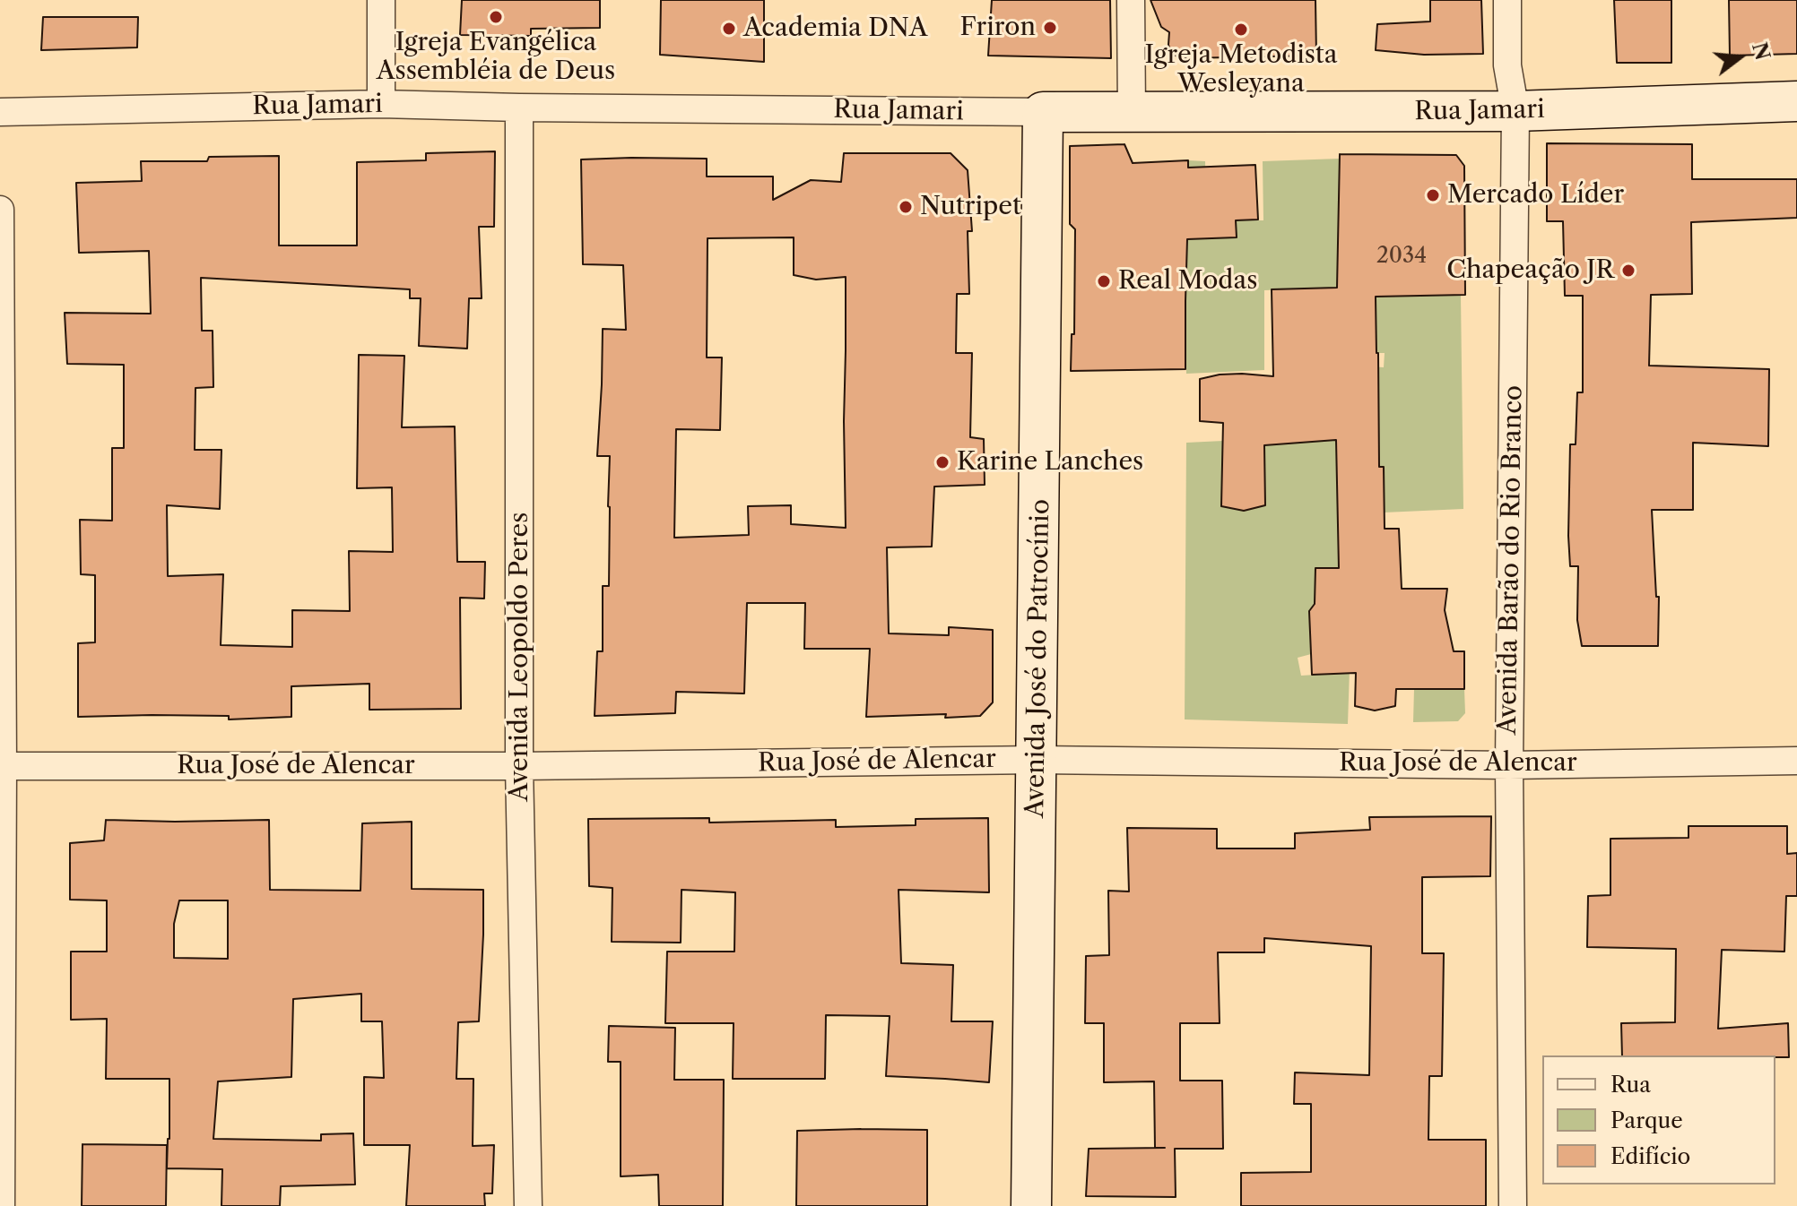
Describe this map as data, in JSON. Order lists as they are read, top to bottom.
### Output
{
  "streets": {
    "street": [
      "Rua Jamari",
      "Avenida Barão do Rio Branco",
      "Avenida Leopoldo Peres",
      "Avenida José do Patrocínio",
      "Rua José de Alencar"
    ]
  },
  "crossings": [
    ["Rua Jamari", "Avenida Barão do Rio Branco"],
    ["Rua Jamari", "Avenida Leopoldo Peres"],
    ["Rua Jamari", "Avenida José do Patrocínio"],
    ["Avenida Barão do Rio Branco", "Rua José de Alencar"],
    ["Avenida Leopoldo Peres", "Rua José de Alencar"],
    ["Avenida José do Patrocínio", "Rua José de Alencar"]
  ],
  "places": [
    "Igreja Evangélica Assembléia de Deus",
    "Friron",
    "Academia DNA",
    "Igreja Metodista Wesleyana",
    "Mercado Líder",
    "Nutripet",
    "Chapeação JR",
    "Real Modas",
    "Karine Lanches"
  ],
  "house_numbers": ["2034"],
  "legend": ["Rua", "Parque", "Edifício"],
  "north": "right"
}
